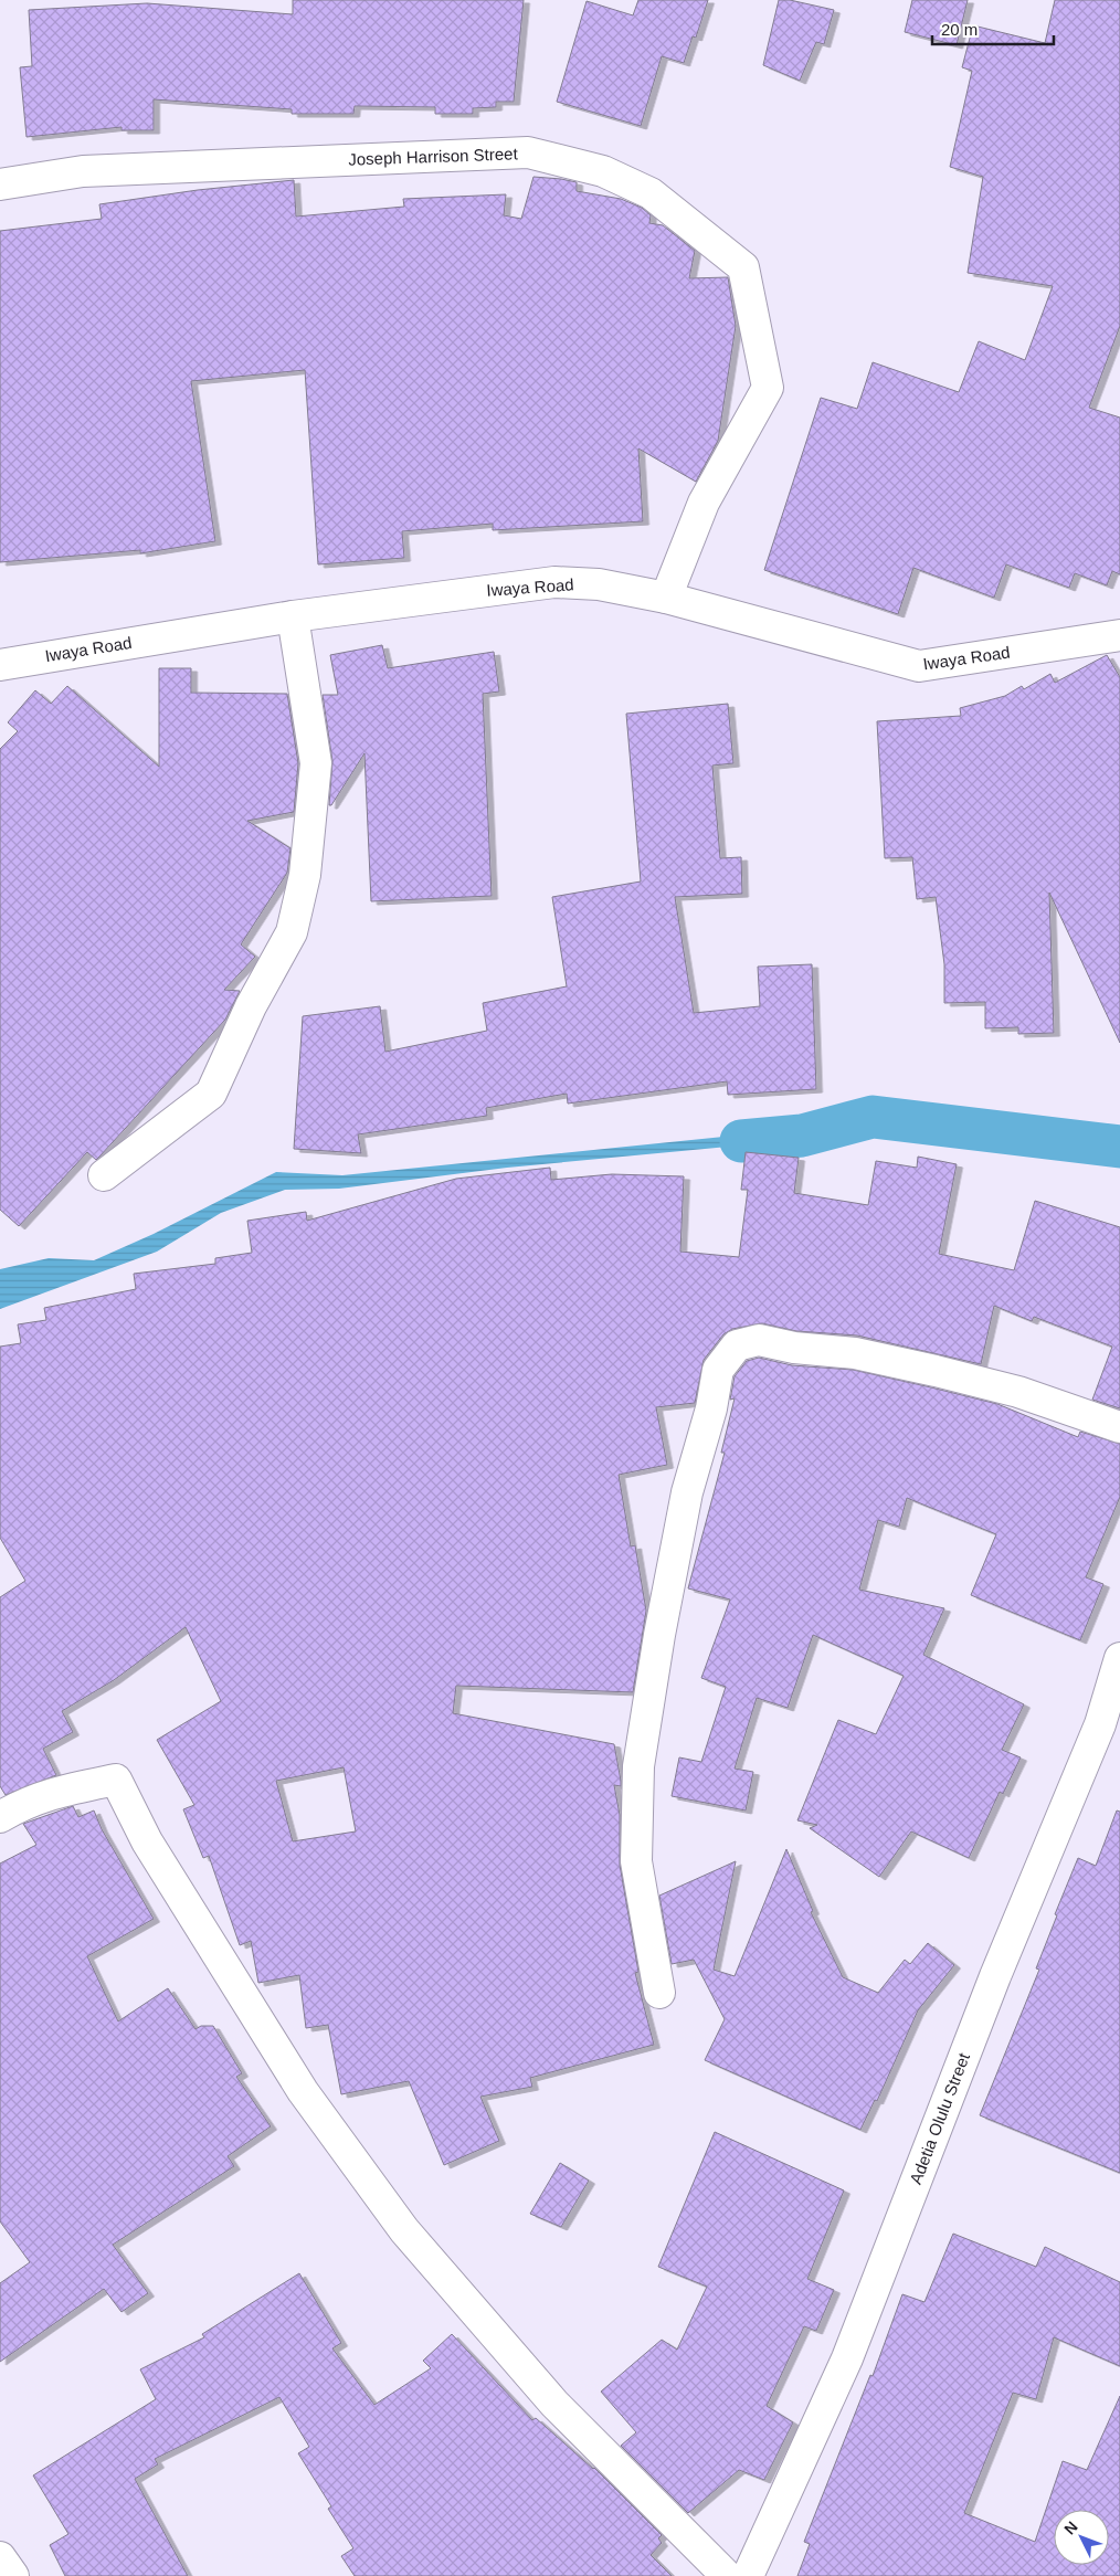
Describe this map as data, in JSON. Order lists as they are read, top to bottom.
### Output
{
  "streets": {
    "street": ["Joseph Harrison Street", "Iwaya Road", "Adetia Olulu Street"]
  },
  "crossings": [
    ["Joseph Harrison Street", "Iwaya Road"]
  ],
  "scale_bar": "20 m",
  "north": "top left"
}
